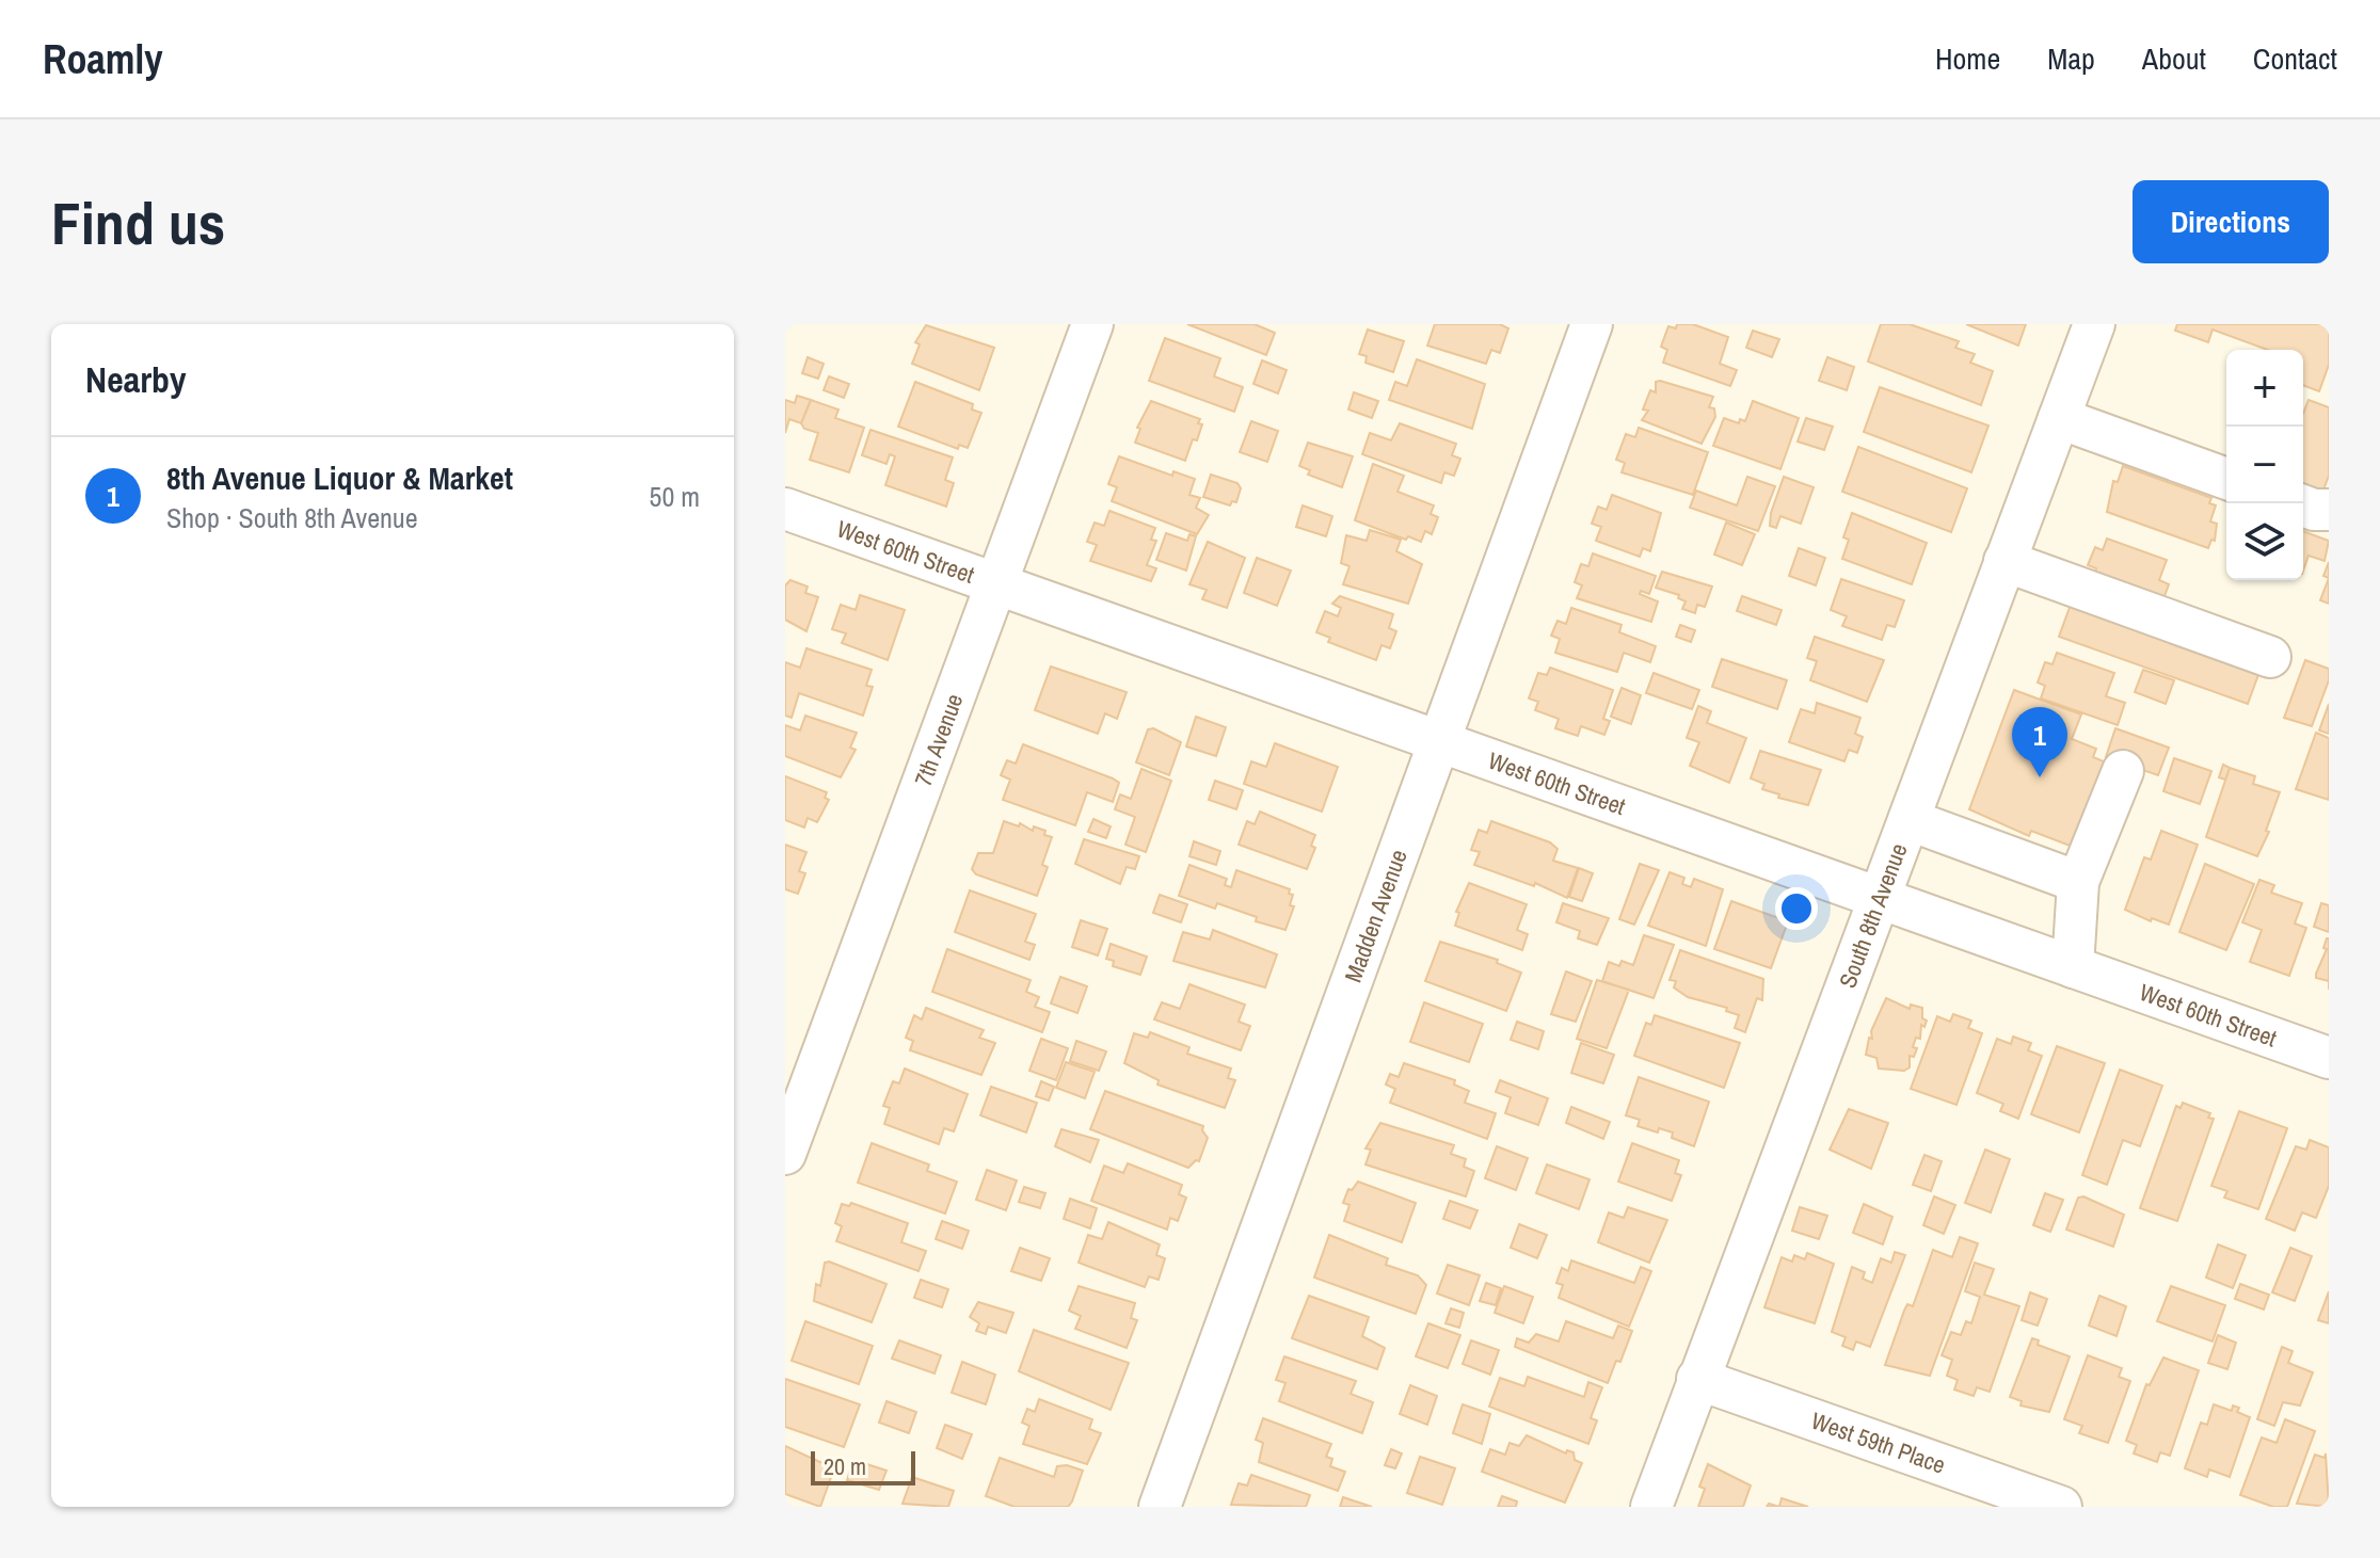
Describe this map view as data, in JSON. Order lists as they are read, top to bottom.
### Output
{
  "streets": {
    "street": [
      "West 60th Street",
      "7th Avenue",
      "Madden Avenue",
      "South 8th Avenue",
      "West 59th Place"
    ]
  },
  "crossings": [
    ["West 60th Street", "7th Avenue"],
    ["West 60th Street", "Madden Avenue"],
    ["West 60th Street", "South 8th Avenue"],
    ["South 8th Avenue", "West 59th Place"]
  ],
  "scale_bar": "20 m",
  "page": {
    "header": "Roamly",
    "nav": [
      "Home",
      "Map",
      "About",
      "Contact"
    ],
    "buttons": "Directions",
    "title": "Find us",
    "heading": "Nearby",
    "map_buttons": ["+", "−"],
    "list": [
      {
        "mark": "1",
        "name": "8th Avenue Liquor & Market",
        "note": "Shop · South 8th Avenue",
        "value": "50 m"
      }
    ],
    "pins": "1",
    "scale": "20 m"
  }
}
